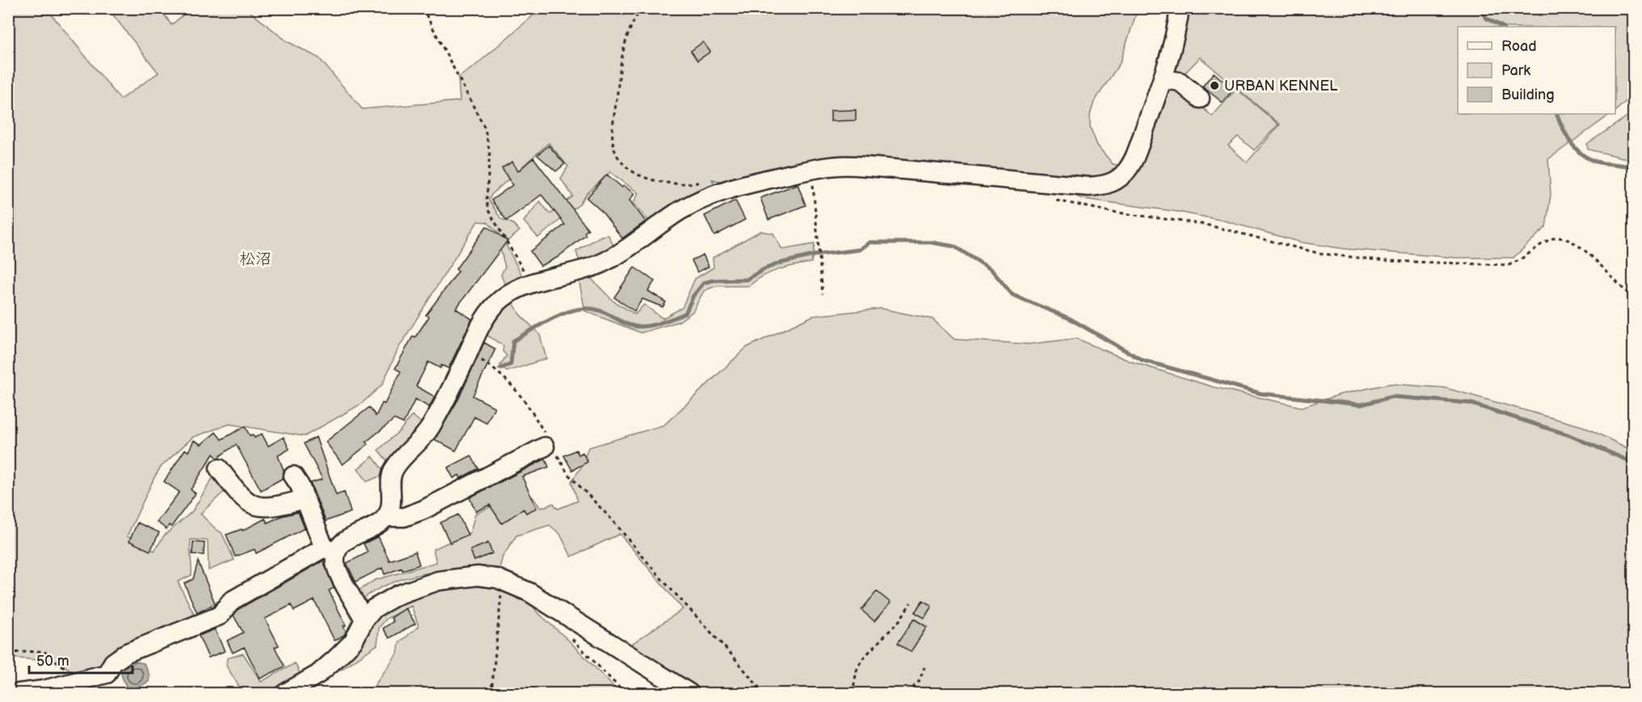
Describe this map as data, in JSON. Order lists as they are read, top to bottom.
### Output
{
  "districts": ["松沼"],
  "places": ["URBAN KENNEL"],
  "legend": ["Road", "Park", "Building"],
  "scale_bar": "50 m"
}
